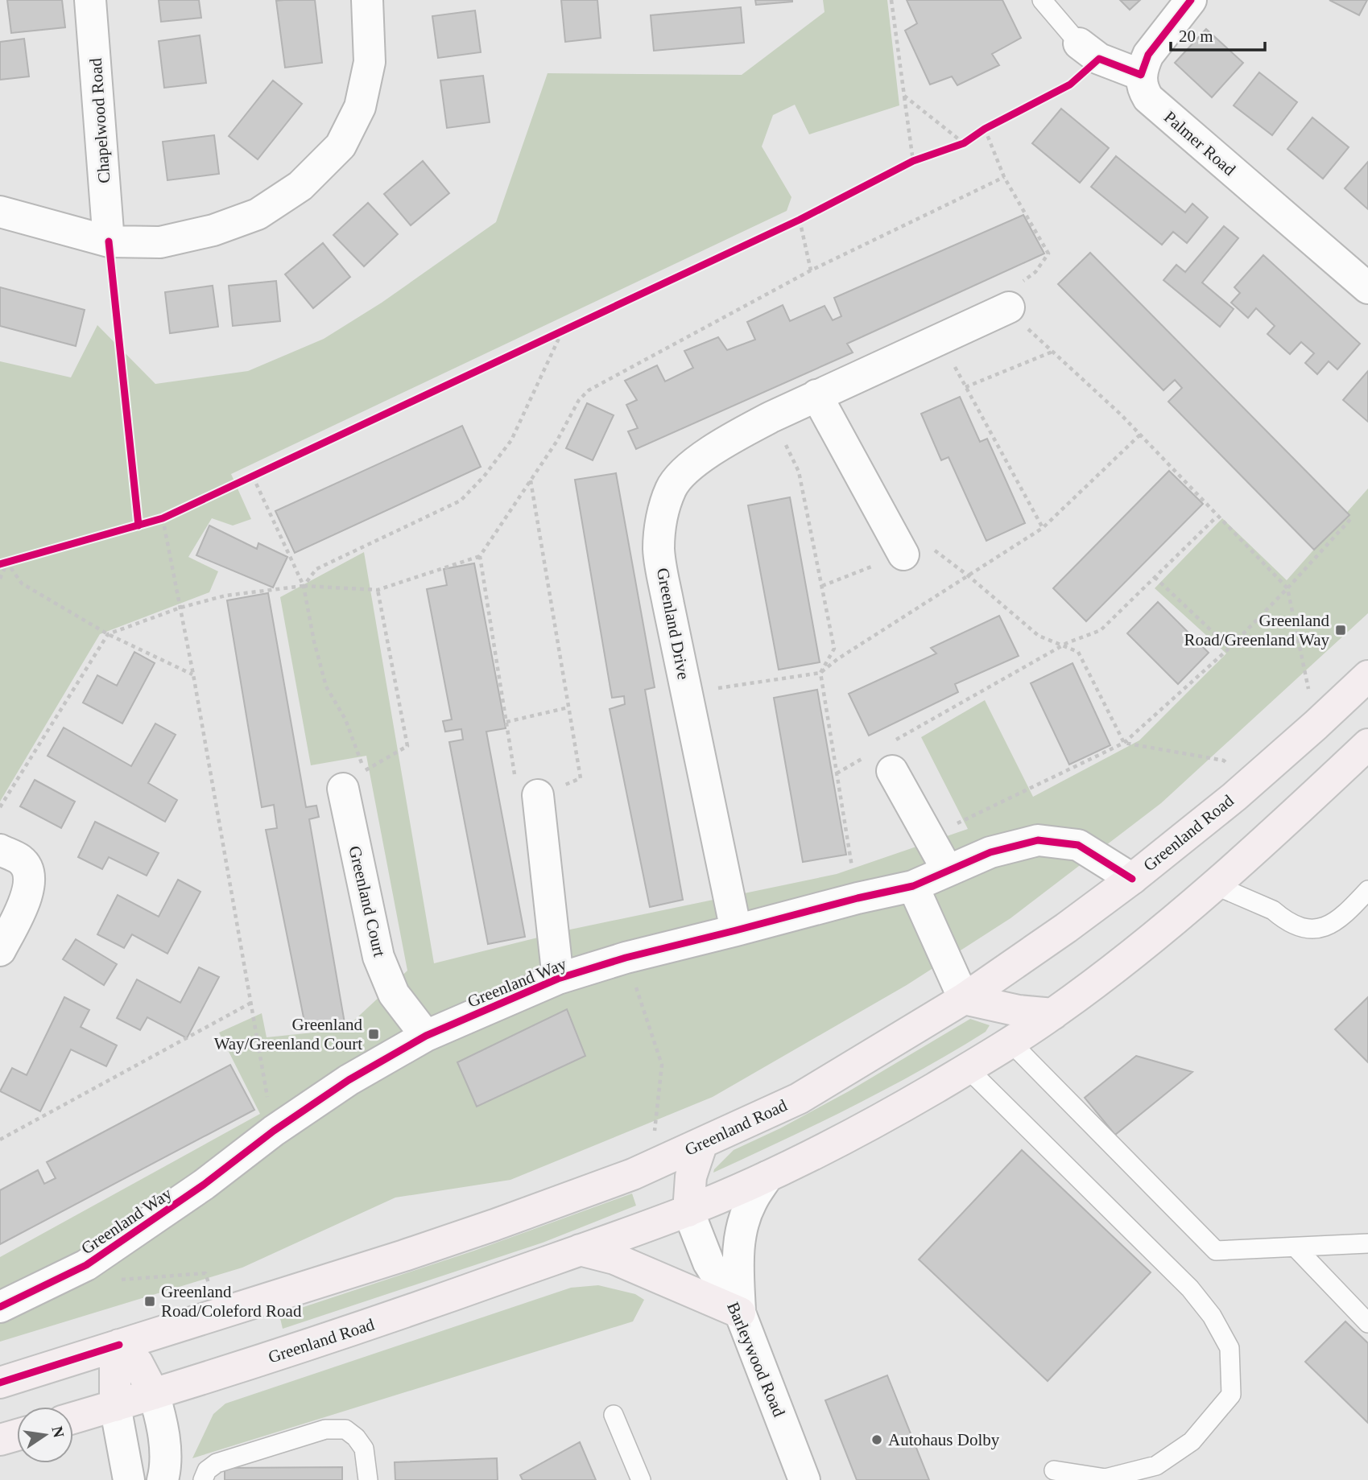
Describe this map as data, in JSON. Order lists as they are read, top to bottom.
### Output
{
  "streets": {
    "highway": ["Greenland Road"],
    "street": [
      "Chapelwood Road",
      "Palmer Road",
      "Greenland Drive",
      "Greenland Court",
      "Greenland Way",
      "Barleywood Road"
    ]
  },
  "crossings": [
    ["Greenland Drive", "Greenland Way"],
    ["Greenland Road", "Greenland Way"],
    ["Greenland Road", "Barleywood Road"],
    ["Greenland Court", "Greenland Way"]
  ],
  "places": {
    "transit": ["Greenland Road/Greenland Way", "Greenland Way/Greenland Court", "Greenland Road/Coleford Road"],
    "other": ["Autohaus Dolby"]
  },
  "scale_bar": "20 m",
  "north": "right"
}
